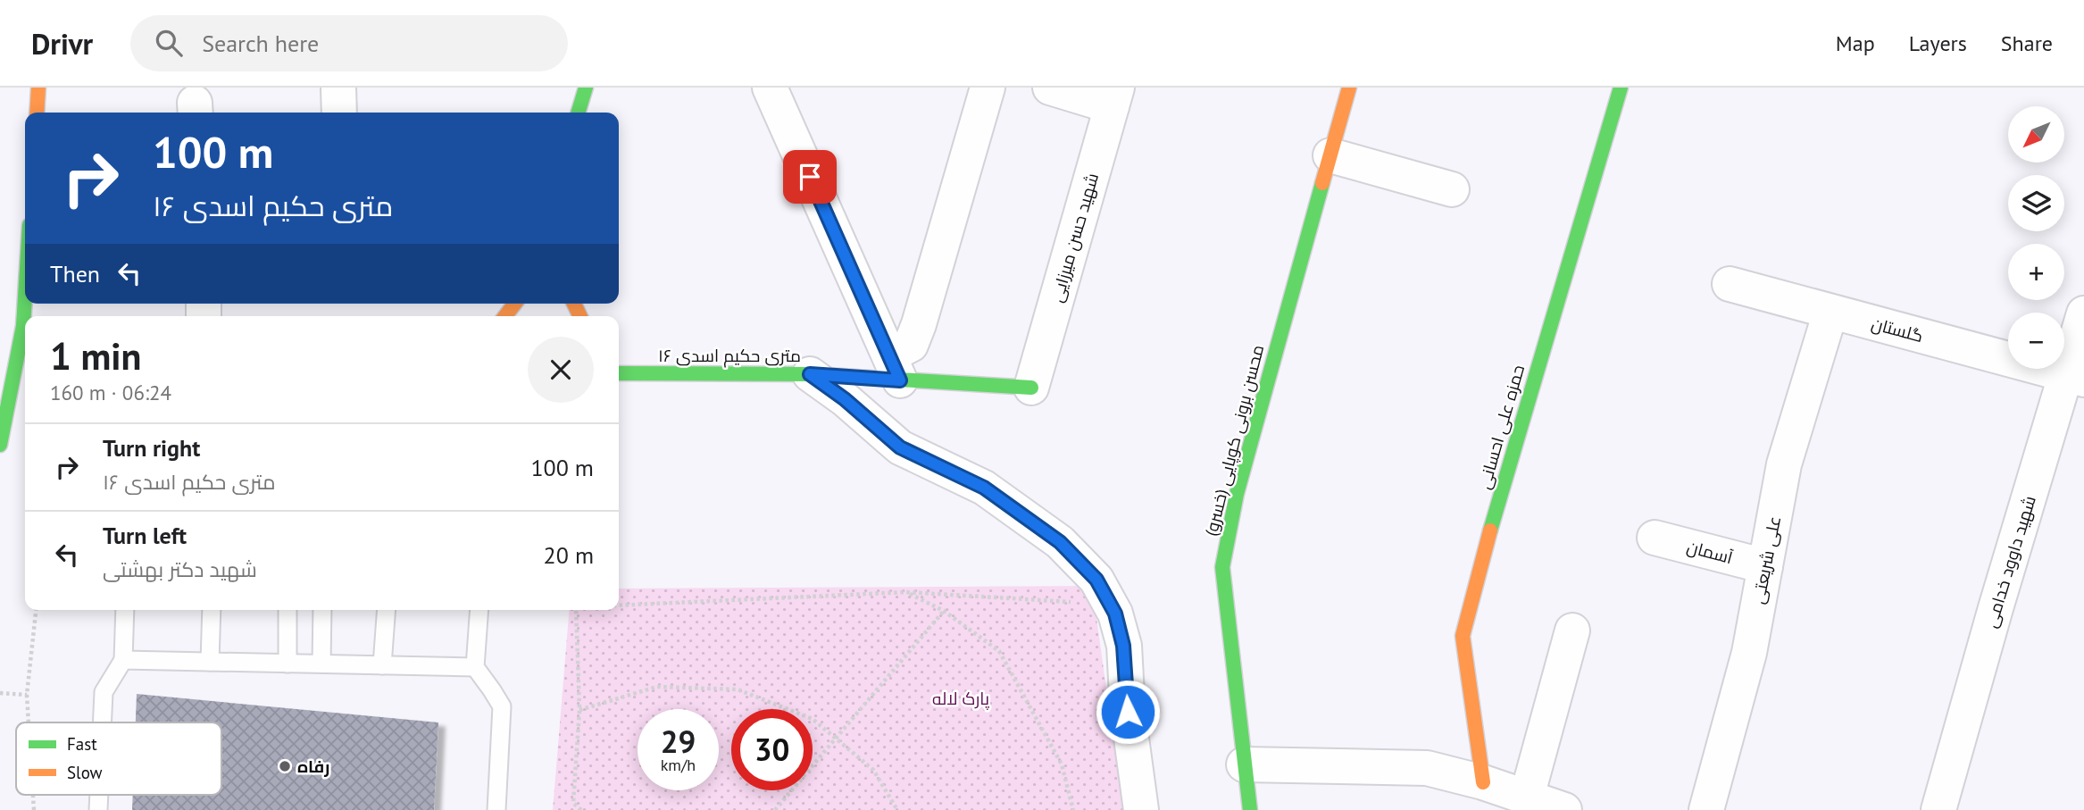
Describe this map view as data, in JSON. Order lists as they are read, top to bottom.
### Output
{
  "streets": {
    "street": [
      "شهید حسن میرزایی",
      "گلستان",
      "۱۶ متری حکیم اسدی",
      "حمزه علی احسانی",
      "محسن برونی کوپایی (خسرو)",
      "آسمان",
      "علی شریعتی",
      "شهید داوود خدامی"
    ]
  },
  "crossings": [
    ["شهید حسن میرزایی", "۱۶ متری حکیم اسدی"],
    ["گلستان", "علی شریعتی"],
    ["گلستان", "شهید داوود خدامی"],
    ["آسمان", "علی شریعتی"]
  ],
  "parks": ["پارک لاله"],
  "places": ["رفاه"],
  "legend": ["Fast", "Slow"],
  "north": "bottom left",
  "page": {
    "header": "Drivr",
    "search": "Search here",
    "nav": ["Map", "Layers", "Share"],
    "map_buttons": ["+", "−"],
    "turn": ["100 m", "۱۶ متری حکیم اسدی"],
    "then": "Then",
    "heading": ["1 min", "160 m · 06:24"],
    "list": [
      {
        "name": "Turn right",
        "note": "۱۶ متری حکیم اسدی",
        "value": "100 m"
      },
      {
        "name": "Turn left",
        "note": "شهید دکتر بهشتی",
        "value": "20 m"
      }
    ],
    "speed": "29 km/h",
    "limit": "30"
  }
}
